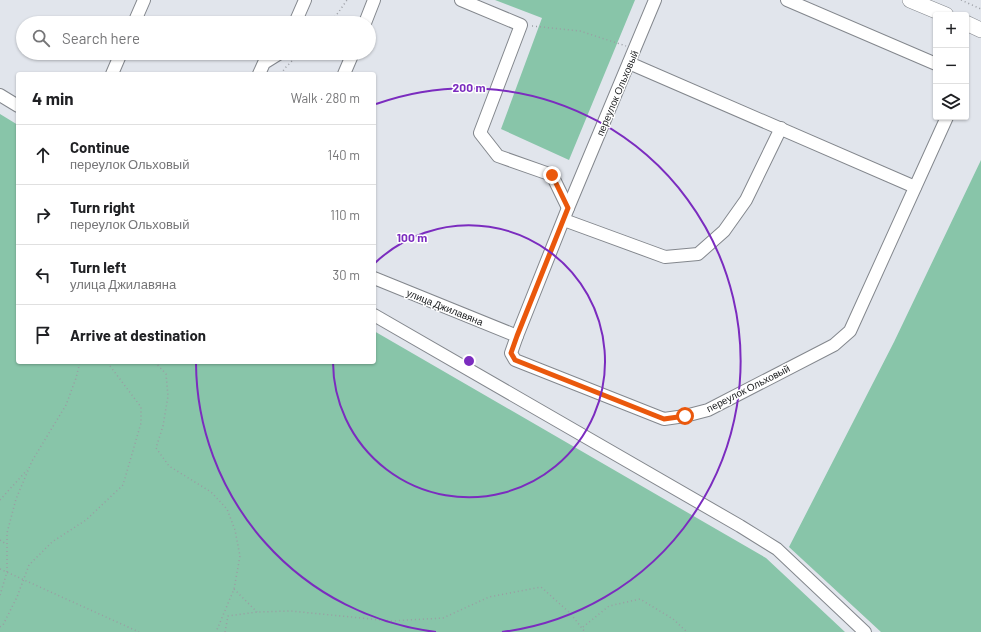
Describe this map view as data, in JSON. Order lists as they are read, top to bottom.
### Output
{
  "streets": {
    "street": ["переулок Ольховый", "улица Джилавяна"]
  },
  "crossings": [
    ["переулок Ольховый", "улица Джилавяна"]
  ],
  "page": {
    "map_buttons": ["+", "−"],
    "search": "Search here",
    "heading": ["4 min", "Walk · 280 m"],
    "list": [
      ["Continue", "переулок Ольховый", "140 m"],
      ["Turn right", "переулок Ольховый", "110 m"],
      ["Turn left", "улица Джилавяна", "30 m"],
      "Arrive at destination"
    ]
  },
  "rings": ["200 m", "100 m"]
}
